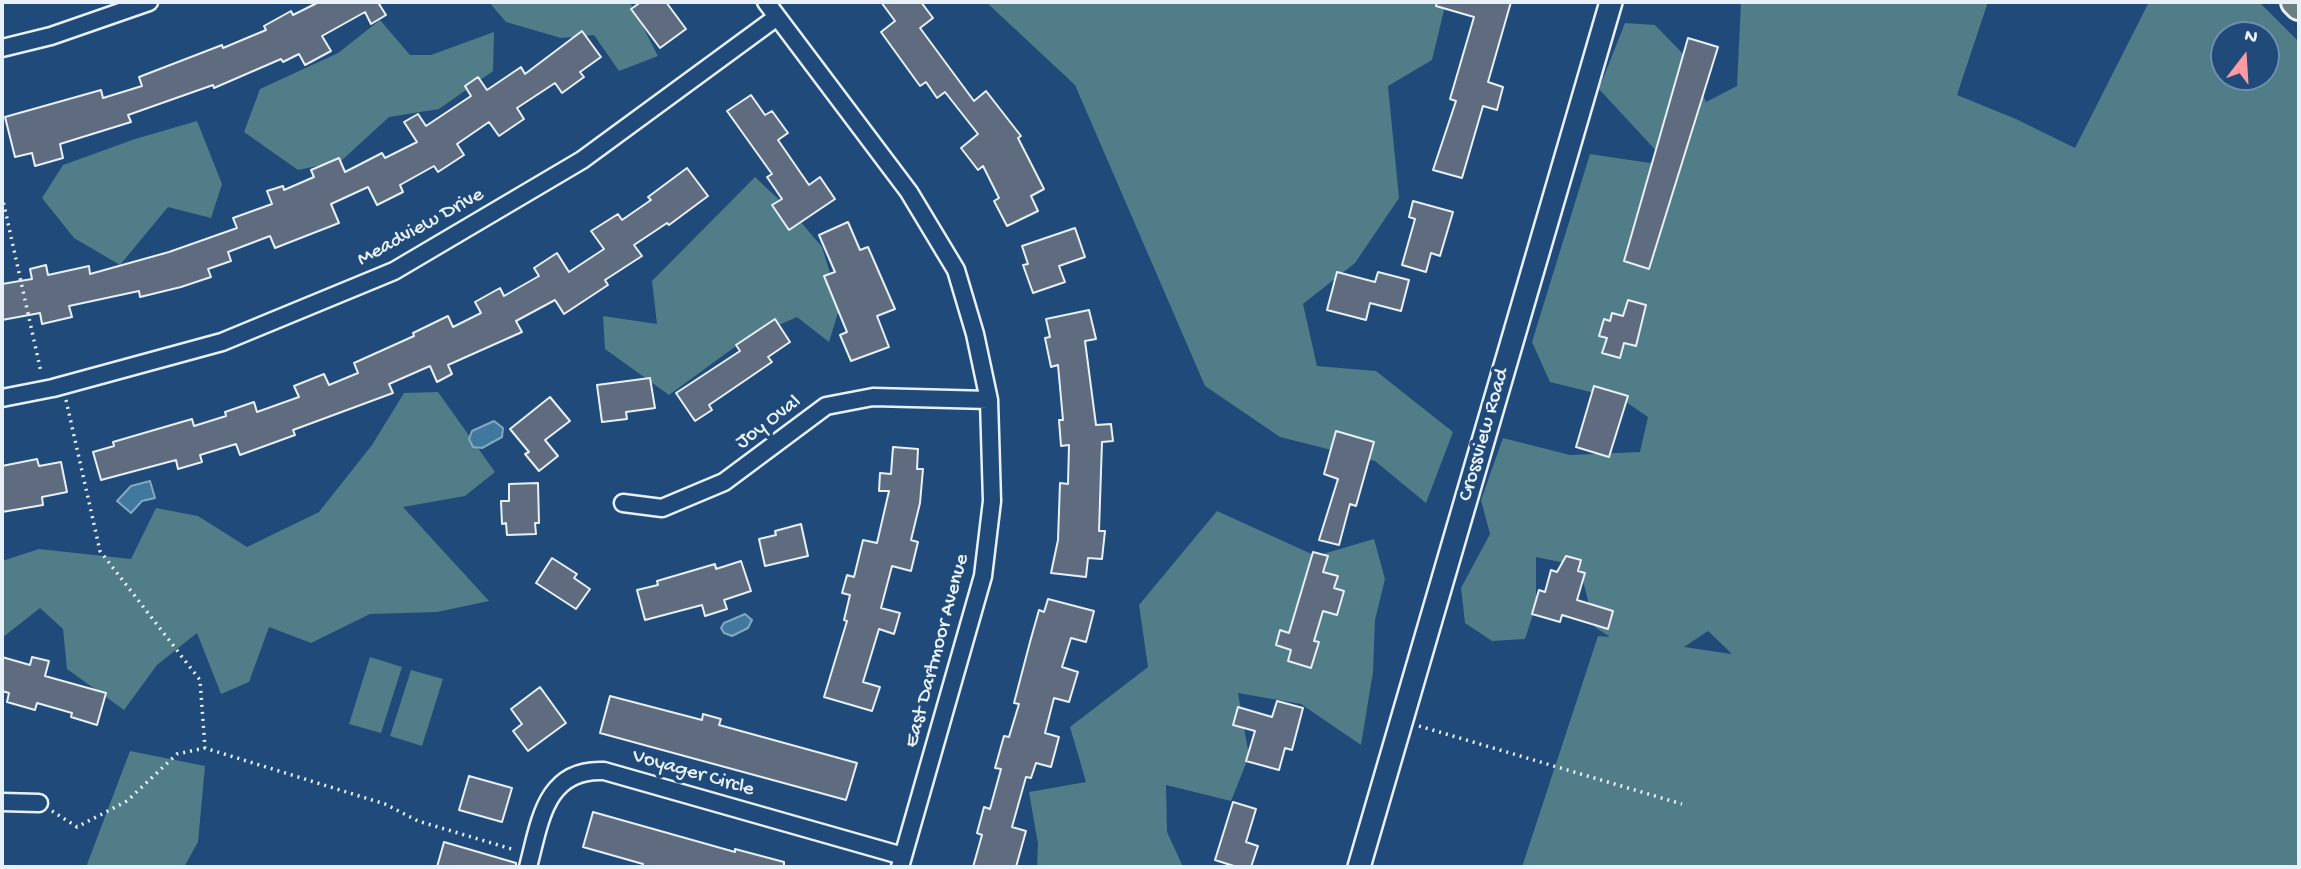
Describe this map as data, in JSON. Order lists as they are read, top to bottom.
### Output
{
  "streets": {
    "street": [
      "Meadview Drive",
      "Joy Oval",
      "Crossview Road",
      "East Dartmoor Avenue",
      "Voyager Circle"
    ]
  },
  "crossings": [
    ["Meadview Drive", "East Dartmoor Avenue"],
    ["Joy Oval", "East Dartmoor Avenue"],
    ["East Dartmoor Avenue", "Voyager Circle"]
  ],
  "north": "top"
}
